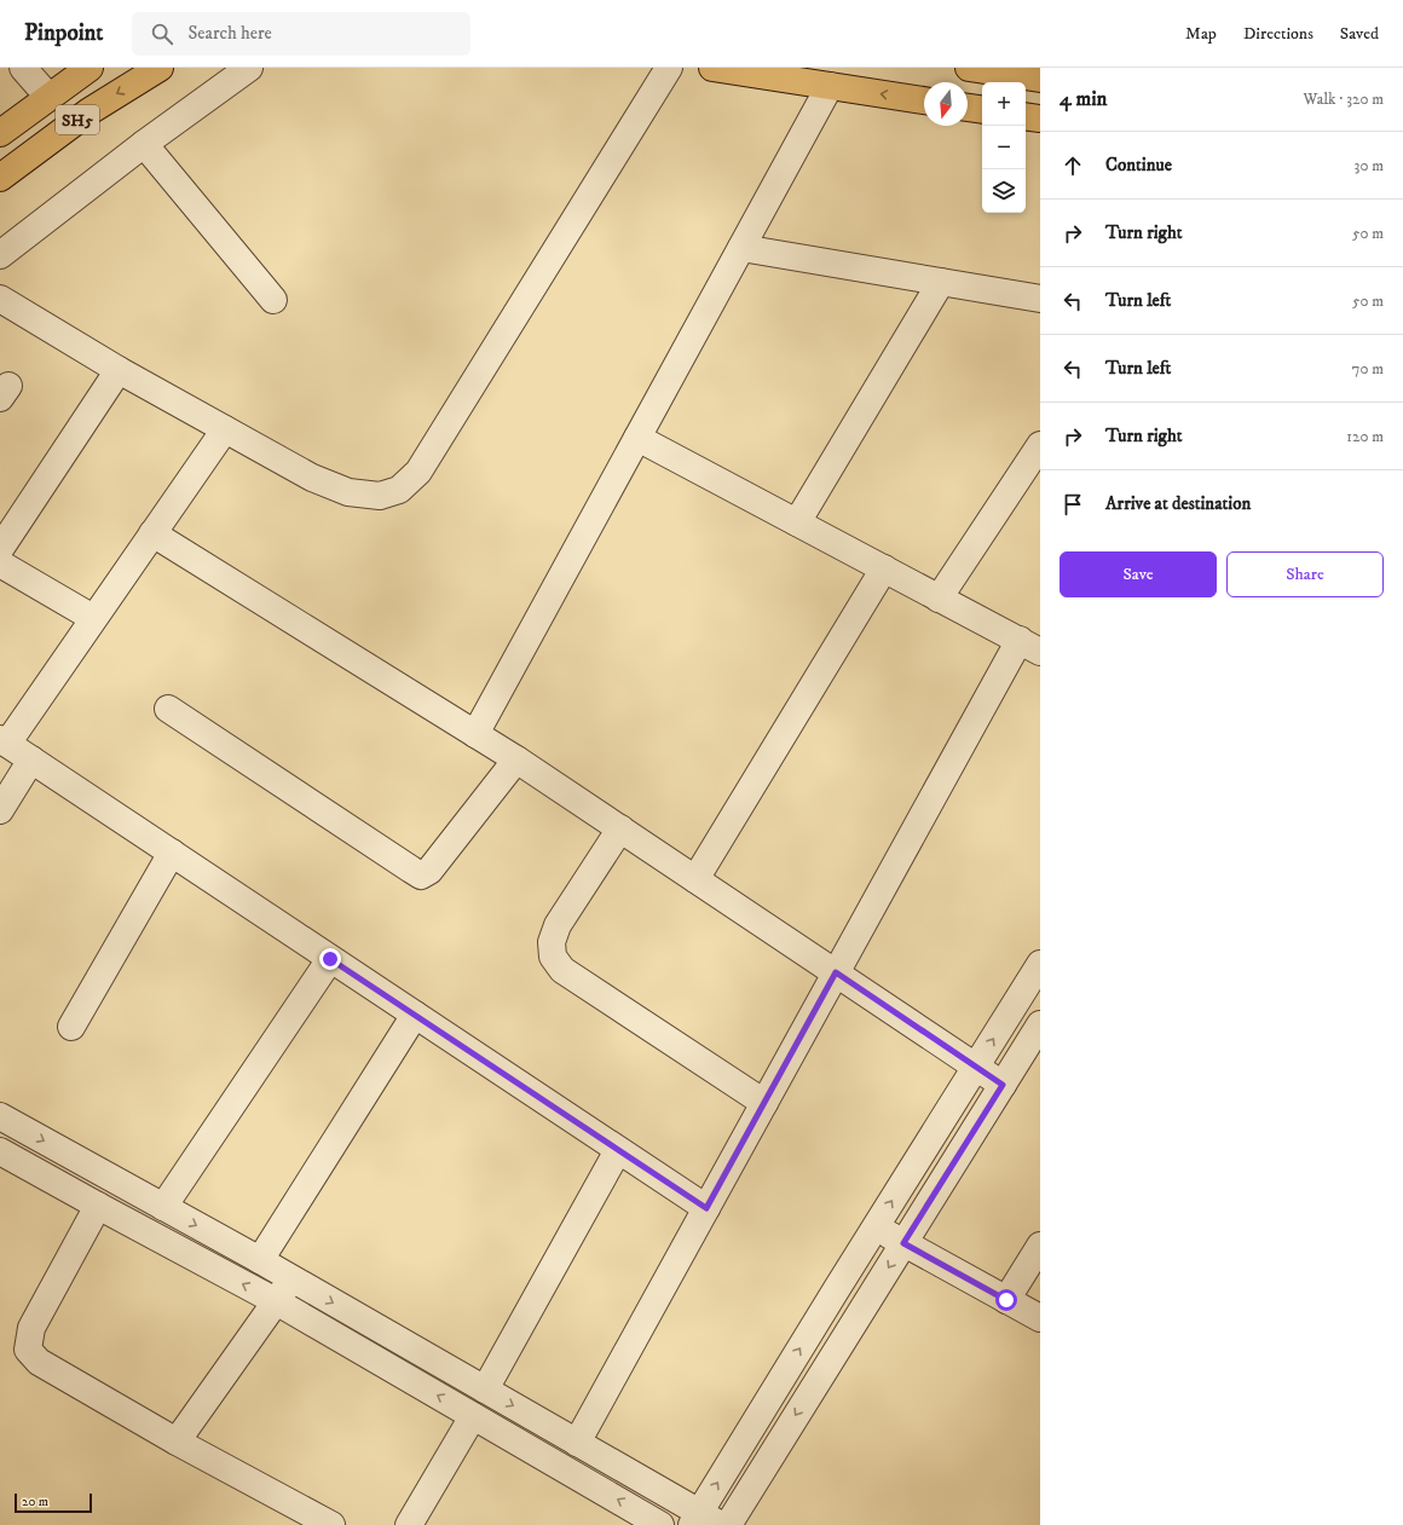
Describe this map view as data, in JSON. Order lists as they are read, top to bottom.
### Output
{
  "streets": {
    "main road": ["SH5"]
  },
  "scale_bar": "20 m",
  "north": "bottom",
  "page": {
    "header": "Pinpoint",
    "search": "Search here",
    "nav": ["Map", "Directions", "Saved"],
    "heading": ["4 min", "Walk · 320 m"],
    "map_buttons": ["+", "−"],
    "list": [
      ["Continue", "30 m"],
      ["Turn right", "50 m"],
      ["Turn left", "50 m"],
      ["Turn left", "70 m"],
      ["Turn right", "120 m"],
      "Arrive at destination"
    ],
    "buttons": ["Save", "Share"],
    "scale": "20 m"
  }
}
